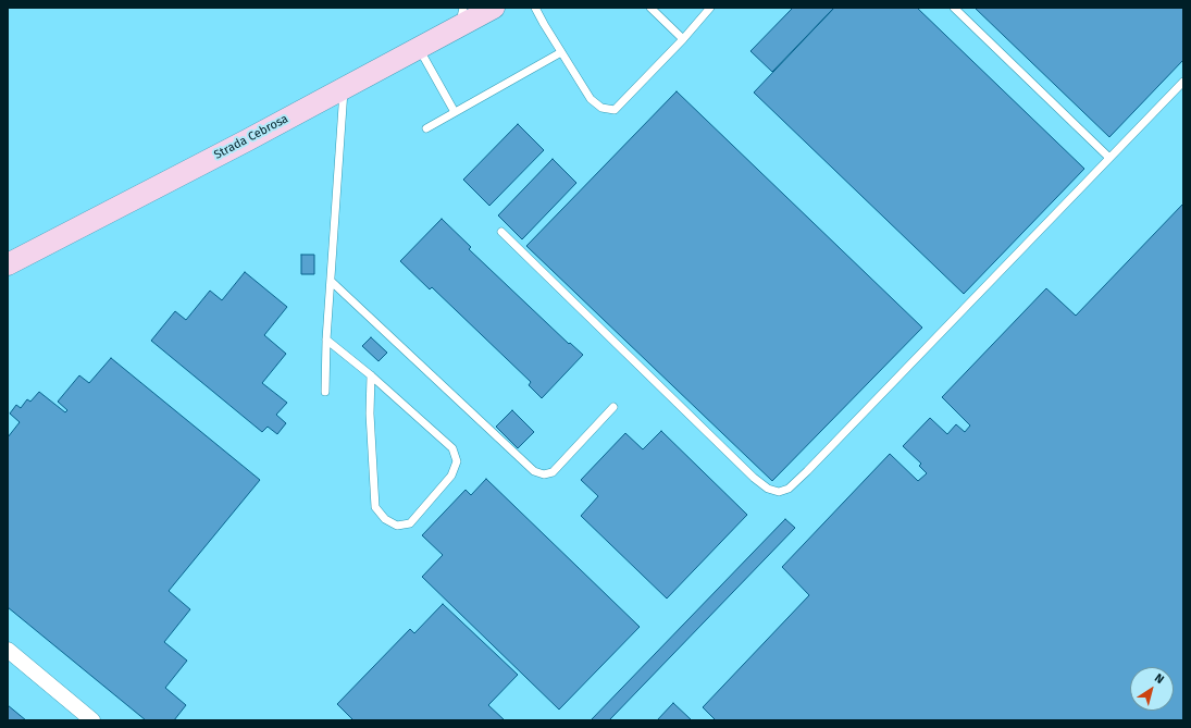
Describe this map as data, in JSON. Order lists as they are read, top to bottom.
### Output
{
  "streets": {
    "main road": ["Strada Cebrosa"]
  },
  "north": "top right"
}
